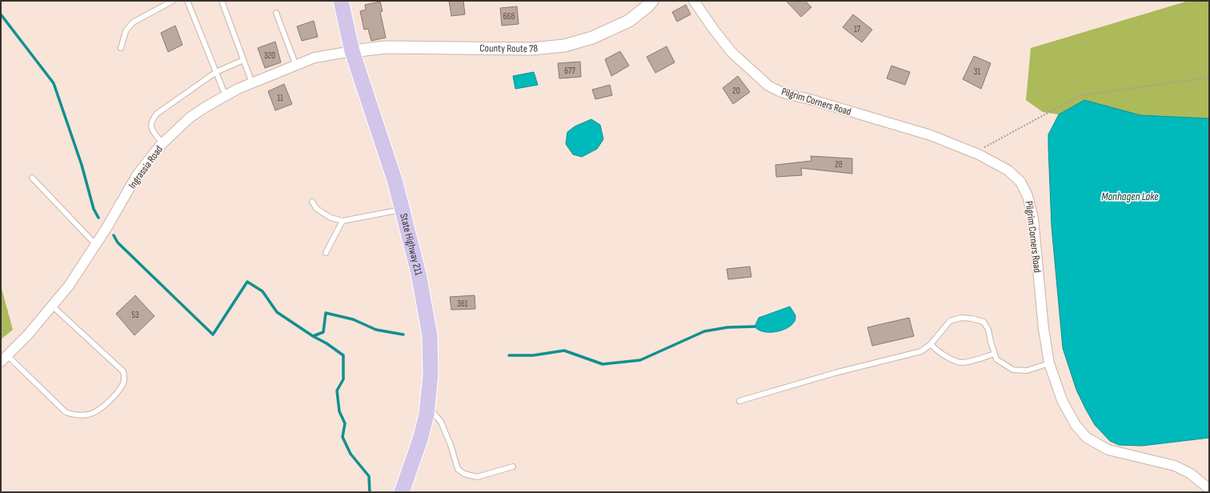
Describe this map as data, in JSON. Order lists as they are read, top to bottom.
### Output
{
  "streets": {
    "main road": ["State Highway 211"],
    "street": ["County Route 78", "Pilgrim Corners Road", "Ingrassia Road"]
  },
  "crossings": [
    ["County Route 78", "Ingrassia Road"],
    ["County Route 78", "State Highway 211"],
    ["Ingrassia Road", "State Highway 211"]
  ],
  "water": ["Monhagen Lake"],
  "house_numbers": [
    "668",
    "17",
    "320",
    "677",
    "31",
    "20",
    "11",
    "28",
    "361",
    "53"
  ]
}
